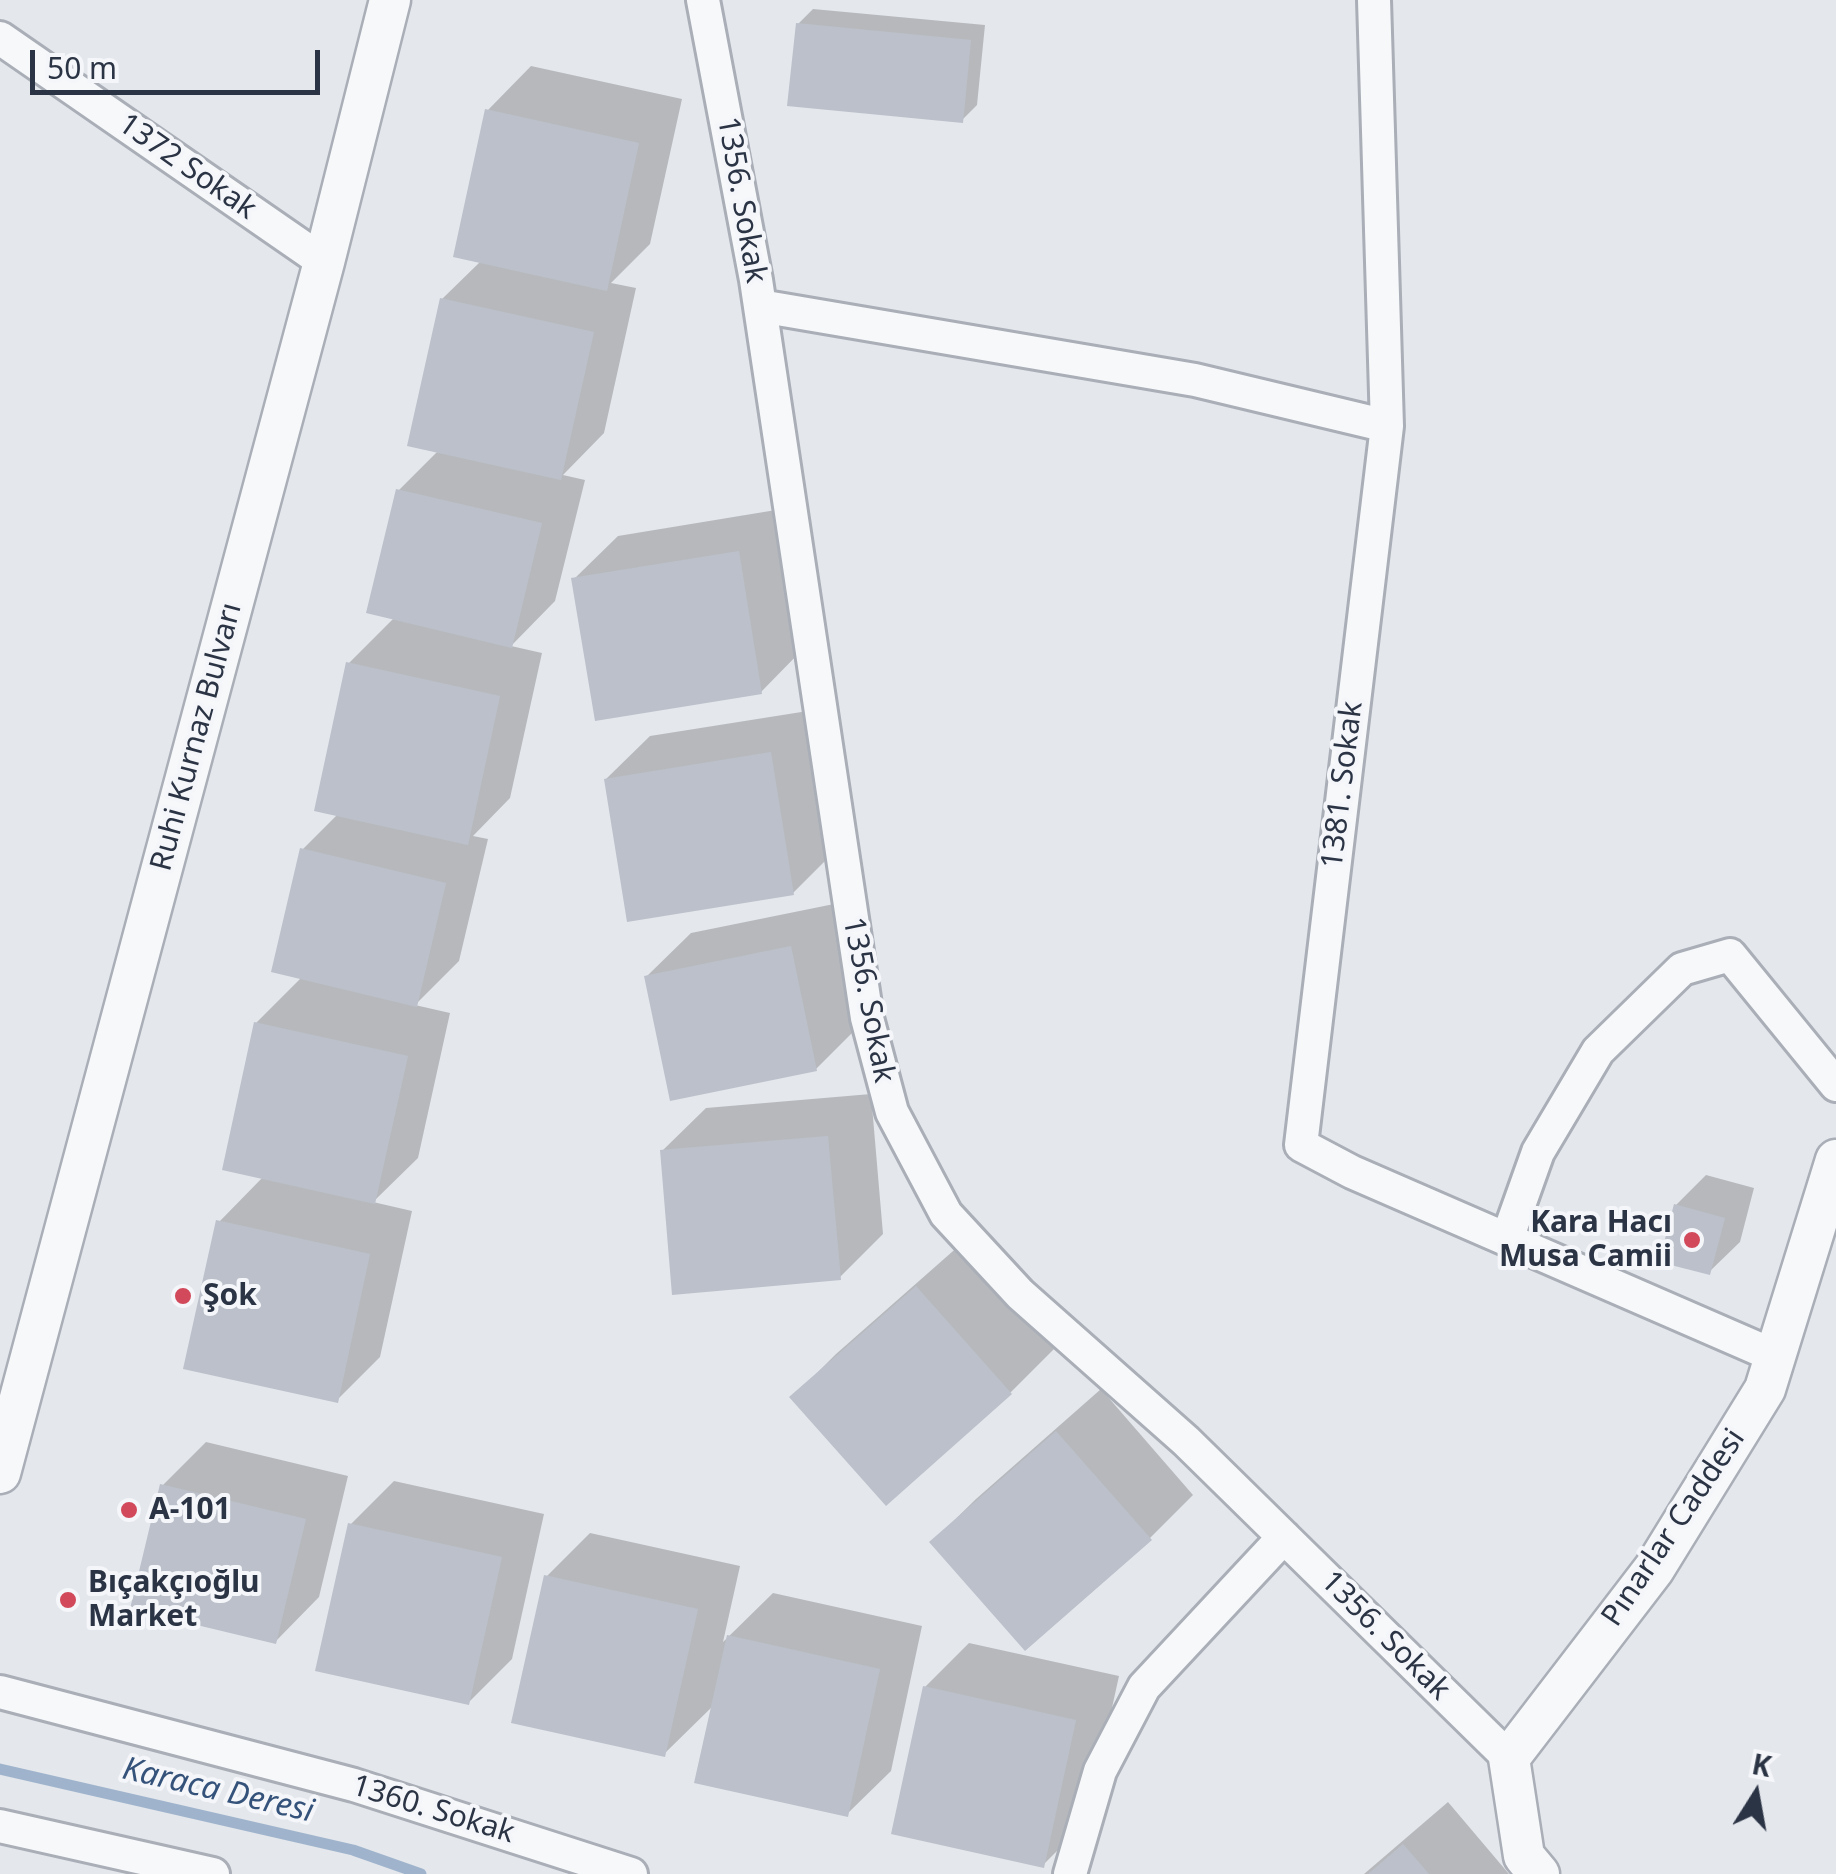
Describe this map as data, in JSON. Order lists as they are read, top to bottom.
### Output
{
  "streets": {
    "street": [
      "1372 Sokak",
      "1356. Sokak",
      "Ruhi Kurnaz Bulvarı",
      "1381. Sokak",
      "Pınarlar Caddesi",
      "1360. Sokak"
    ]
  },
  "crossings": [
    ["1372 Sokak", "Ruhi Kurnaz Bulvarı"],
    ["1356. Sokak", "Pınarlar Caddesi"]
  ],
  "water": ["Karaca Deresi"],
  "places": [
    "Kara Hacı Musa Camii",
    "Şok",
    "A-101",
    "Bıçakçıoğlu Market"
  ],
  "scale_bar": "50 m",
  "north": "top"
}
